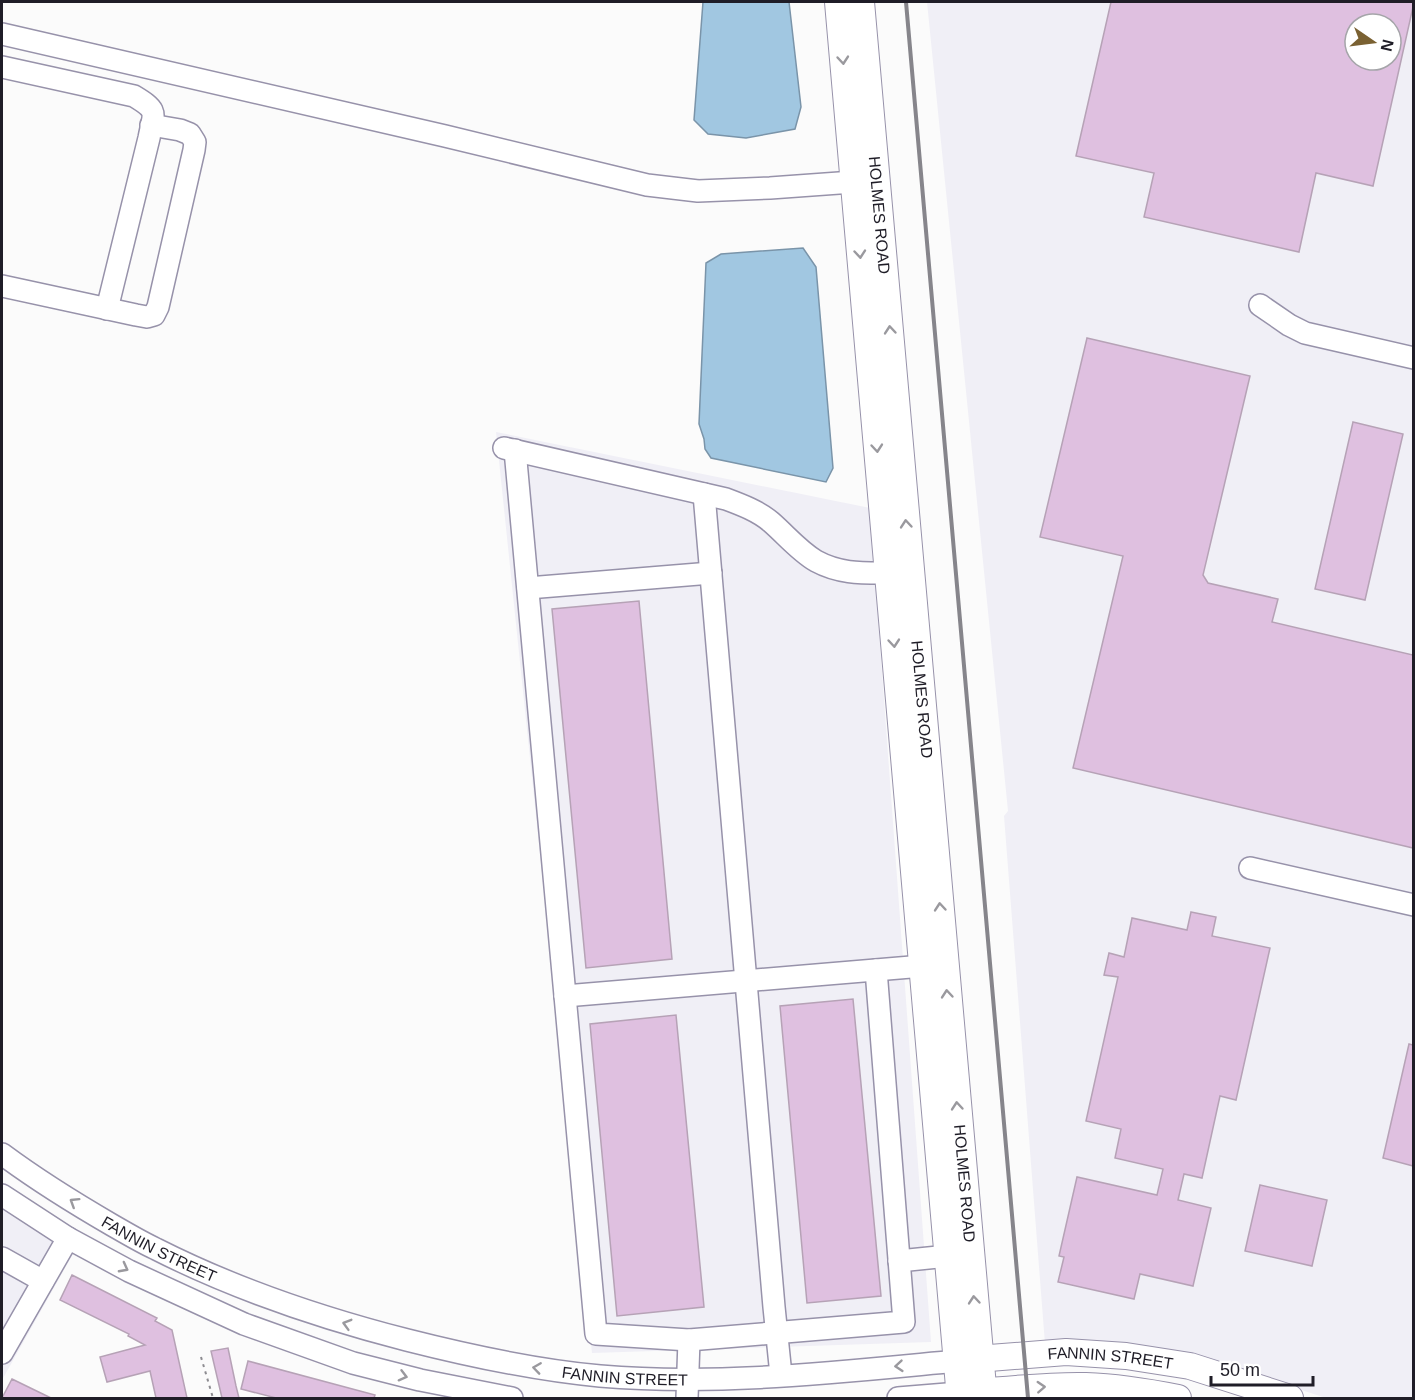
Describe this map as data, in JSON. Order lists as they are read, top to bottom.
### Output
{
  "streets": {
    "main road": ["HOLMES ROAD", "FANNIN STREET"]
  },
  "crossings": [
    ["HOLMES ROAD", "FANNIN STREET"]
  ],
  "scale_bar": "50 m",
  "north": "right"
}
